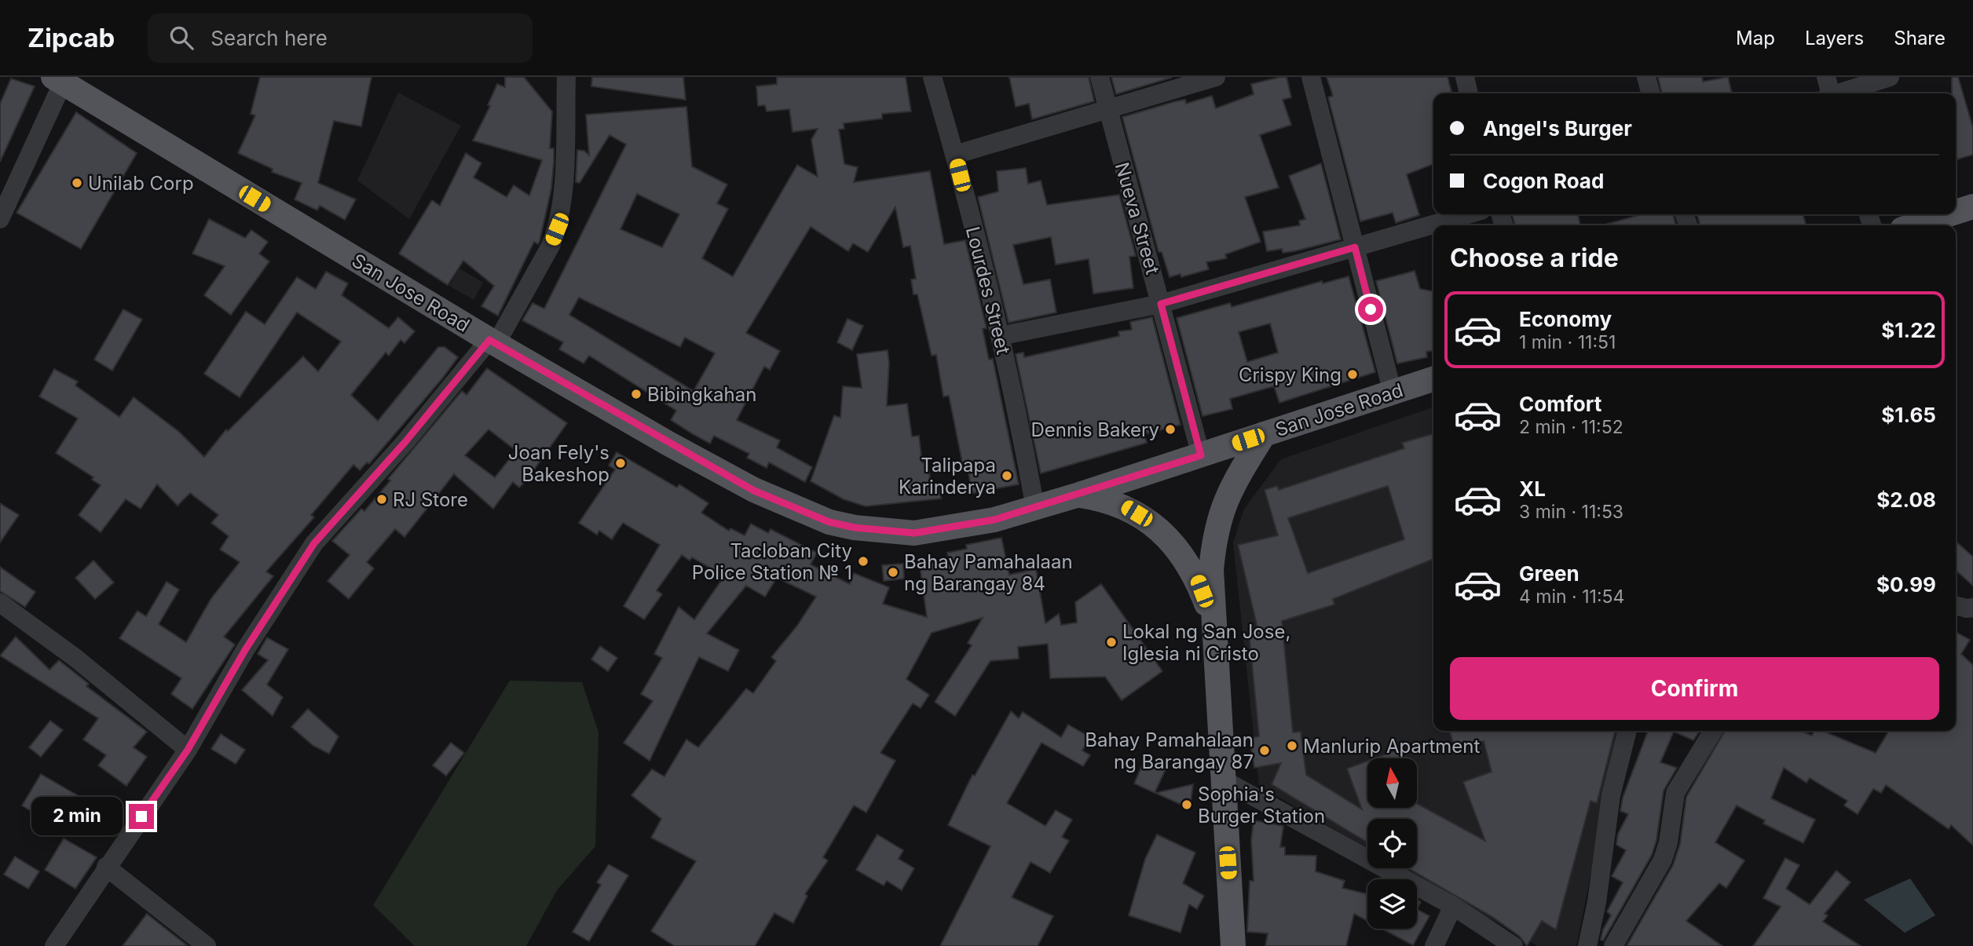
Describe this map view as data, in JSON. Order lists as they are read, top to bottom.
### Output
{
  "streets": {
    "main road": ["San Jose Road"],
    "street": ["Nueva Street", "Lourdes Street"]
  },
  "crossings": [
    ["Nueva Street", "San Jose Road"],
    ["Lourdes Street", "San Jose Road"]
  ],
  "places": [
    "Unilab Corp",
    "Crispy King",
    "Bibingkahan",
    "Dennis Bakery",
    "Joan Fely's Bakeshop",
    "Talipapa Karinderya",
    "RJ Store",
    "Tacloban City Police Station № 1",
    "Bahay Pamahalaan ng Barangay 84",
    "Lokal ng San Jose, Iglesia ni Cristo",
    "Manlurip Apartment",
    "Bahay Pamahalaan ng Barangay 87",
    "Sophia's Burger Station"
  ],
  "north": "top",
  "page": {
    "header": "Zipcab",
    "search": "Search here",
    "nav": ["Map", "Layers", "Share"],
    "banner": ["Angel's Burger", "Cogon Road"],
    "heading": "Choose a ride",
    "list": [
      {
        "name": "Economy",
        "note": "1 min · 11:51",
        "value": "$1.22"
      },
      {
        "name": "Comfort",
        "note": "2 min · 11:52",
        "value": "$1.65"
      },
      {
        "name": "XL",
        "note": "3 min · 11:53",
        "value": "$2.08"
      },
      {
        "name": "Green",
        "note": "4 min · 11:54",
        "value": "$0.99"
      }
    ],
    "buttons": "Confirm",
    "bubble": "2 min"
  }
}
